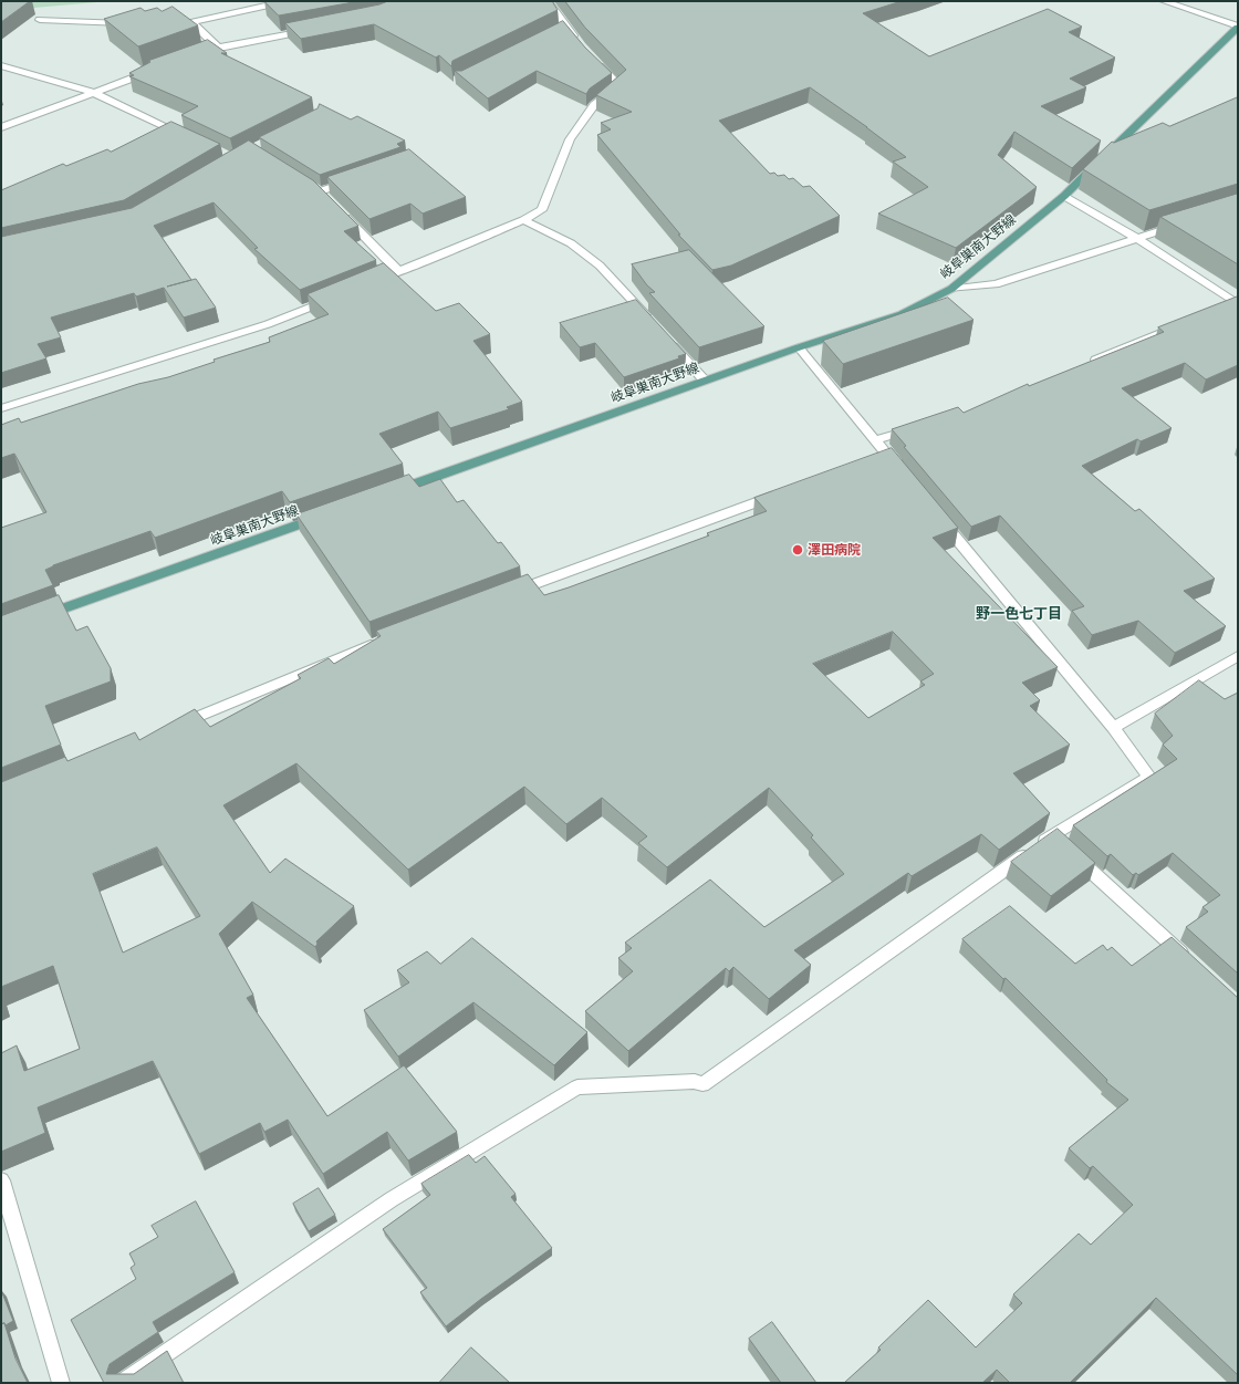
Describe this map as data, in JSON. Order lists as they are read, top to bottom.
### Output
{
  "streets": {
    "main road": ["岐阜巣南大野線"]
  },
  "districts": ["野一色七丁目"],
  "places": ["澤田病院"]
}
